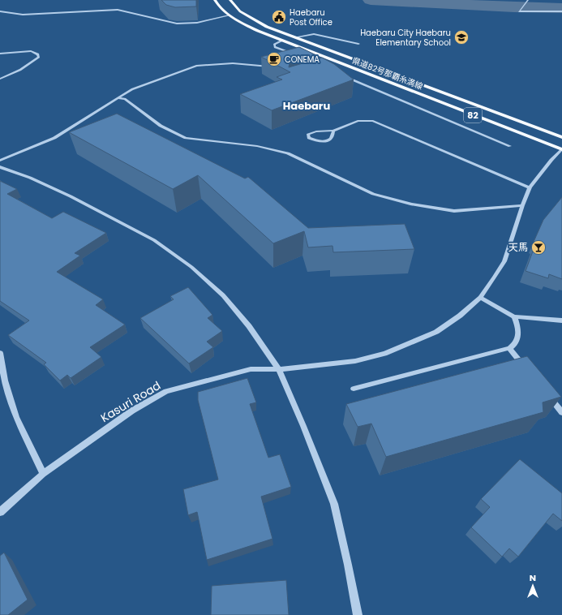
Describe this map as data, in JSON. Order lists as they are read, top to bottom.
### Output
{
  "streets": {
    "main road": ["県道82号那覇糸満線", "82"],
    "street": ["Kasuri Road"]
  },
  "crossings": [
    ["県道82号那覇糸満線", "Kasuri Road"]
  ],
  "districts": ["Haebaru"],
  "places": {
    "public building": ["Haebaru Post Office"],
    "school or university": ["Haebaru City Haebaru Elementary School"],
    "cafe": ["CONEMA"],
    "bar": ["天馬"]
  },
  "north": "top"
}
